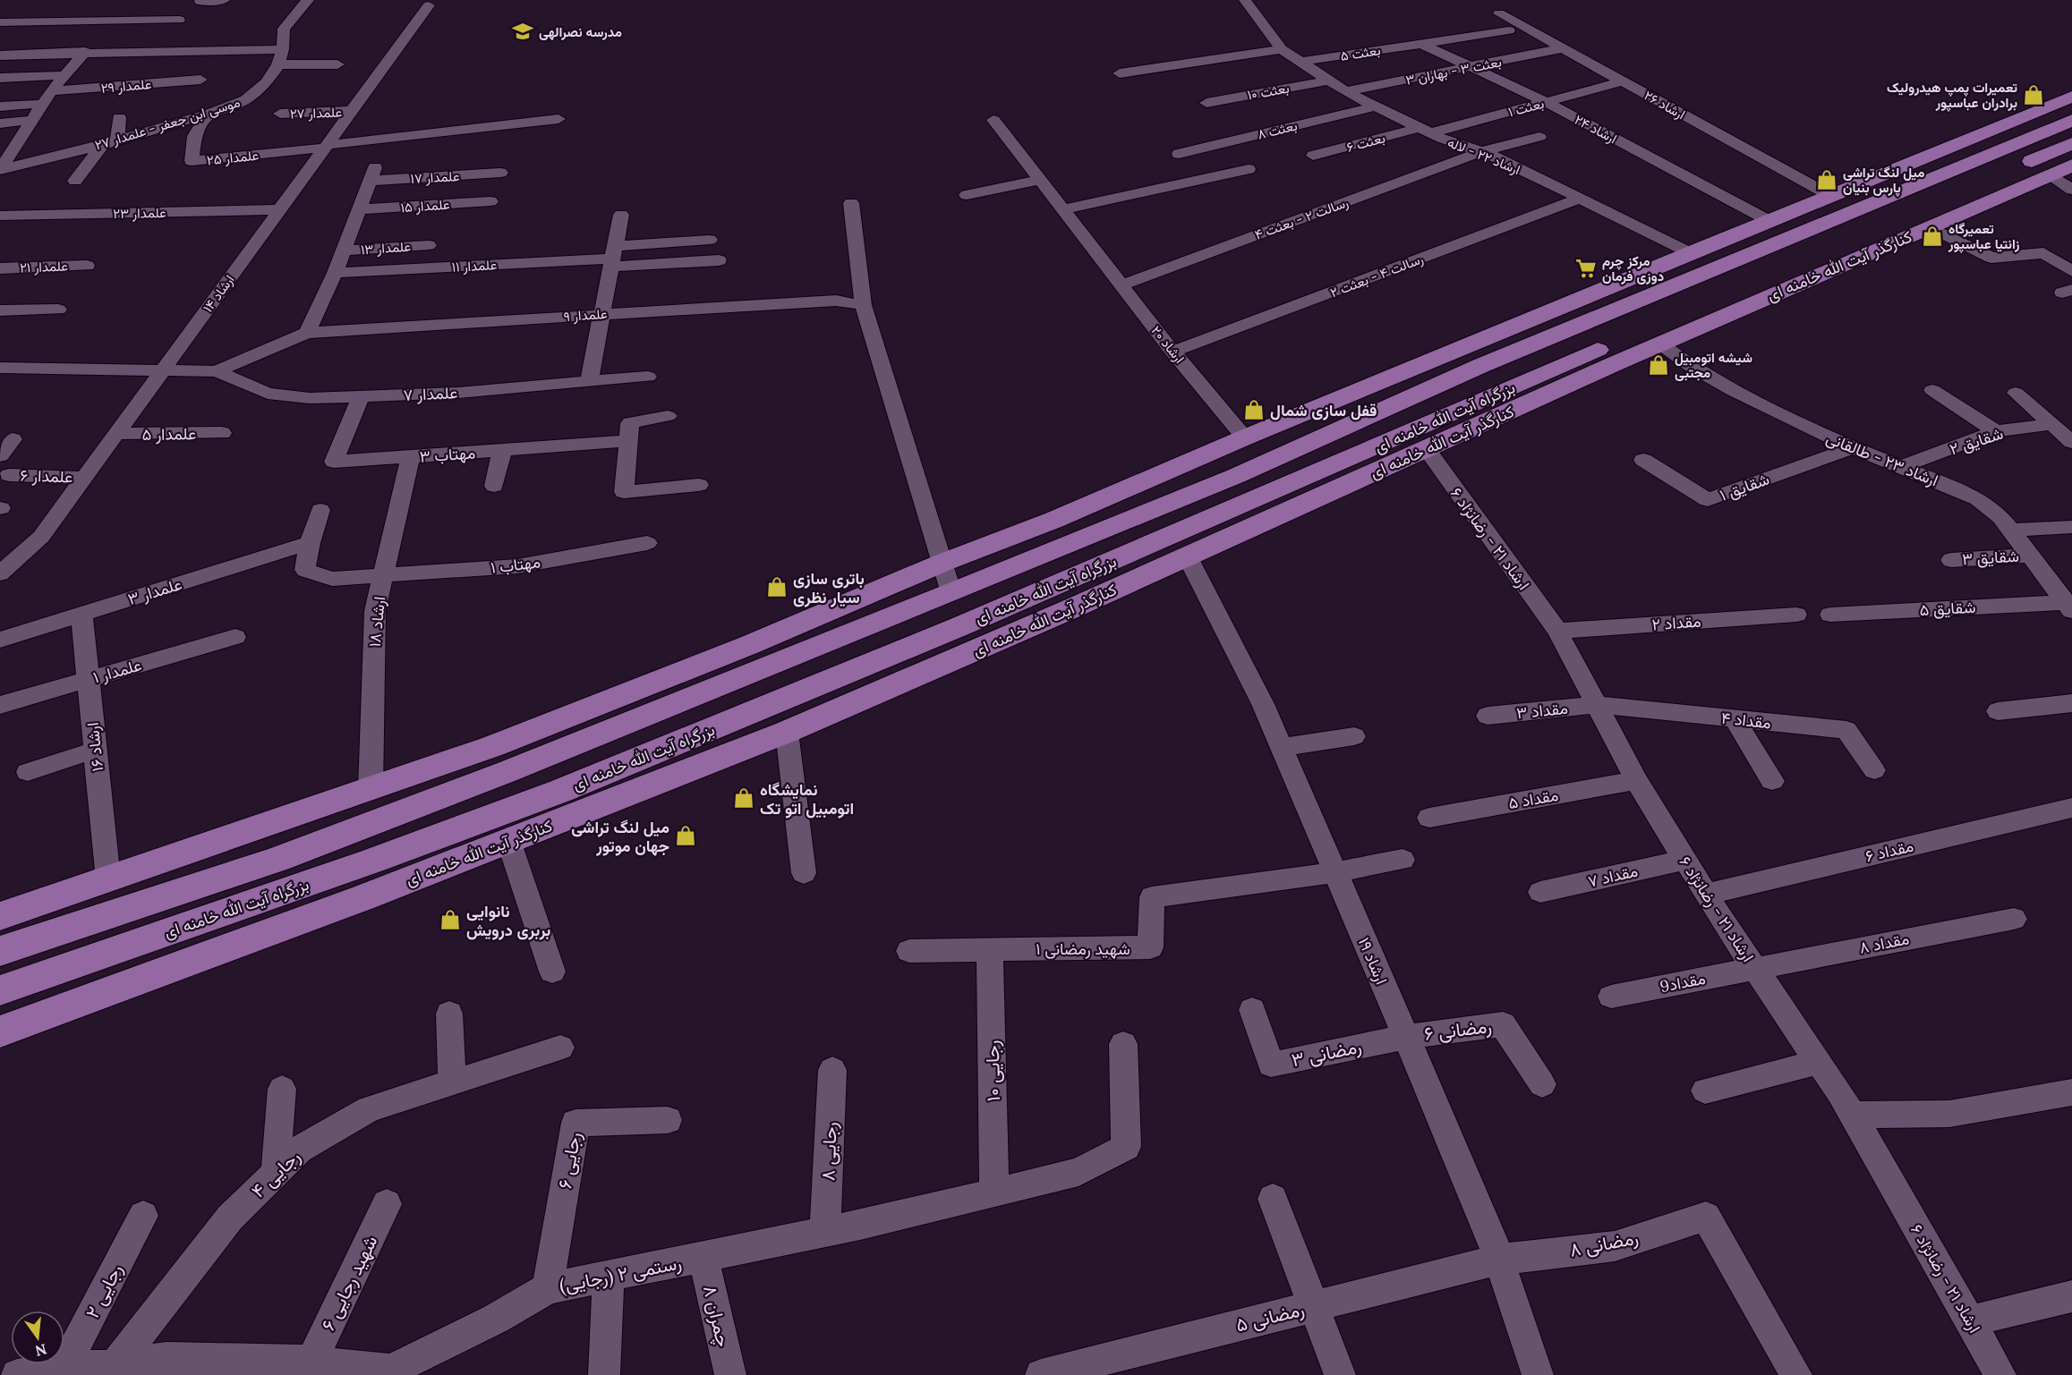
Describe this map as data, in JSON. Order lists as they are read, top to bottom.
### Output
{
  "streets": {
    "highway": ["کنارگذر آیت الله خامنه ای", "بزرگراه آیت الله خامنه ای"],
    "street": [
      "بعثت ۵",
      "بعثت ۳ - بهاران ۳",
      "علمدار ۲۹",
      "بعثت ۱۰",
      "ارشاد ۲۶",
      "بعثت ۱",
      "علمدار ۲۷",
      "موسی ابن جعفر - علمدار ۲۷",
      "ارشاد ۲۴",
      "بعثت ۸",
      "بعثت ۶",
      "ارشاد ۲۲ - لاله",
      "علمدار ۲۵",
      "علمدار ۱۷",
      "علمدار ۱۵",
      "علمدار ۲۳",
      "رسالت ۲ - بعثت ۴",
      "علمدار ۱۳",
      "علمدار ۱۱",
      "علمدار ۲۱",
      "رسالت ۴ - بعثت ۲",
      "ارشاد ۱۴",
      "علمدار ۹",
      "ارشاد ۲۰",
      "علمدار ۷",
      "علمدار ۵",
      "شقایق ۲",
      "مهتاب ۳",
      "ارشاد ۲۳ - طالقانی",
      "علمدار ۶",
      "شقایق ۱",
      "ارشاد ۲۱ - رضانژاد ۶",
      "شقایق ۳",
      "مهتاب ۱",
      "علمدار ۳",
      "شقایق ۵",
      "ارشاد ۱۸",
      "مقداد ۲",
      "علمدار ۱",
      "مقداد ۳",
      "مقداد ۴",
      "ارشاد ۱۶",
      "مقداد ۵",
      "مقداد ۶",
      "مقداد ۷",
      "مقداد ۸",
      "شهید رمضانی ۱",
      "ارشاد ۱۹",
      "مقداد9",
      "رمضانی ۶",
      "رمضانی ۳",
      "رجایی ۱۰",
      "رجایی ۸",
      "رجایی ۶",
      "رجایی ۴",
      "رمضانی ۸",
      "رستمی ۲ (رجایی)",
      "شهید رجایی ۶",
      "رجایی ۲",
      "چمران ۸",
      "رمضانی ۵"
    ]
  },
  "crossings": [
    ["بعثت ۵", "ارشاد ۲۴"],
    ["بعثت ۵", "ارشاد ۲۲ - لاله"],
    ["بعثت ۳ - بهاران ۳", "ارشاد ۲۶"],
    ["بعثت ۳ - بهاران ۳", "ارشاد ۲۴"],
    ["بعثت ۳ - بهاران ۳", "ارشاد ۲۲ - لاله"],
    ["بعثت ۱۰", "ارشاد ۲۲ - لاله"],
    ["ارشاد ۲۶", "بعثت ۱"],
    ["بعثت ۱", "ارشاد ۲۴"],
    ["بعثت ۱", "بعثت ۶"],
    ["بعثت ۱", "ارشاد ۲۲ - لاله"],
    ["علمدار ۲۷", "ارشاد ۱۴"],
    ["موسی ابن جعفر - علمدار ۲۷", "علمدار ۲۵"],
    ["بعثت ۸", "ارشاد ۲۲ - لاله"],
    ["بعثت ۶", "ارشاد ۲۲ - لاله"],
    ["ارشاد ۲۲ - لاله", "رسالت ۲ - بعثت ۴"],
    ["ارشاد ۲۲ - لاله", "رسالت ۴ - بعثت ۲"],
    ["علمدار ۲۵", "ارشاد ۱۴"],
    ["علمدار ۱۷", "علمدار ۱۵"],
    ["علمدار ۲۳", "ارشاد ۱۴"],
    ["رسالت ۲ - بعثت ۴", "ارشاد ۲۰"],
    ["کنارگذر آیت الله خامنه ای", "بزرگراه آیت الله خامنه ای"],
    ["کنارگذر آیت الله خامنه ای", "ارشاد ۲۳ - طالقانی"],
    ["کنارگذر آیت الله خامنه ای", "ارشاد ۲۱ - رضانژاد ۶"],
    ["کنارگذر آیت الله خامنه ای", "ارشاد ۱۹"],
    ["رسالت ۴ - بعثت ۲", "ارشاد ۲۰"],
    ["ارشاد ۱۴", "علمدار ۵"],
    ["ارشاد ۱۴", "علمدار ۶"],
    ["علمدار ۹", "علمدار ۷"],
    ["علمدار ۷", "مهتاب ۳"],
    ["بزرگراه آیت الله خامنه ای", "ارشاد ۲۱ - رضانژاد ۶"],
    ["شقایق ۲", "ارشاد ۲۳ - طالقانی"],
    ["مهتاب ۳", "ارشاد ۱۸"],
    ["ارشاد ۲۳ - طالقانی", "شقایق ۱"],
    ["ارشاد ۲۳ - طالقانی", "شقایق ۳"],
    ["ارشاد ۲۳ - طالقانی", "شقایق ۵"],
    ["ارشاد ۲۱ - رضانژاد ۶", "مقداد ۲"],
    ["ارشاد ۲۱ - رضانژاد ۶", "مقداد ۳"],
    ["ارشاد ۲۱ - رضانژاد ۶", "مقداد ۴"],
    ["ارشاد ۲۱ - رضانژاد ۶", "مقداد ۵"],
    ["ارشاد ۲۱ - رضانژاد ۶", "مقداد ۶"],
    ["ارشاد ۲۱ - رضانژاد ۶", "مقداد ۷"],
    ["ارشاد ۲۱ - رضانژاد ۶", "مقداد ۸"],
    ["ارشاد ۲۱ - رضانژاد ۶", "مقداد9"],
    ["مهتاب ۱", "علمدار ۳"],
    ["مهتاب ۱", "ارشاد ۱۸"],
    ["علمدار ۳", "ارشاد ۱۶"],
    ["علمدار ۱", "ارشاد ۱۶"],
    ["مقداد ۳", "مقداد ۴"],
    ["مقداد ۸", "مقداد9"],
    ["شهید رمضانی ۱", "ارشاد ۱۹"],
    ["شهید رمضانی ۱", "رجایی ۱۰"],
    ["ارشاد ۱۹", "رمضانی ۶"],
    ["ارشاد ۱۹", "رمضانی ۳"],
    ["ارشاد ۱۹", "رمضانی ۸"],
    ["ارشاد ۱۹", "رمضانی ۵"],
    ["رمضانی ۶", "رمضانی ۳"],
    ["رجایی ۱۰", "رستمی ۲ (رجایی)"],
    ["رجایی ۸", "رستمی ۲ (رجایی)"],
    ["رجایی ۶", "رستمی ۲ (رجایی)"],
    ["رجایی ۴", "رستمی ۲ (رجایی)"],
    ["رمضانی ۸", "رمضانی ۵"],
    ["رستمی ۲ (رجایی)", "شهید رجایی ۶"],
    ["رستمی ۲ (رجایی)", "رجایی ۲"],
    ["رستمی ۲ (رجایی)", "چمران ۸"]
  ],
  "places": {
    "school or university": ["مدرسه نصرالهی"],
    "shop": [
      "تعمیرات پمپ هیدرولیک برادران عباسپور",
      "میل لنگ تراشی پارس بنیان",
      "تعمیرگاه زانتیا عباسپور",
      "شیشه اتومبیل مجتبی",
      "قفل سازی شمال",
      "باتری سازی سیار نظری",
      "نمایشگاه اتومبیل اتو تک",
      "میل لنگ تراشی جهان موتور",
      "نانوایی بربری درویش"
    ],
    "supermarket": ["مرکز چرم دوزی فرمان"]
  },
  "north": "bottom"
}
